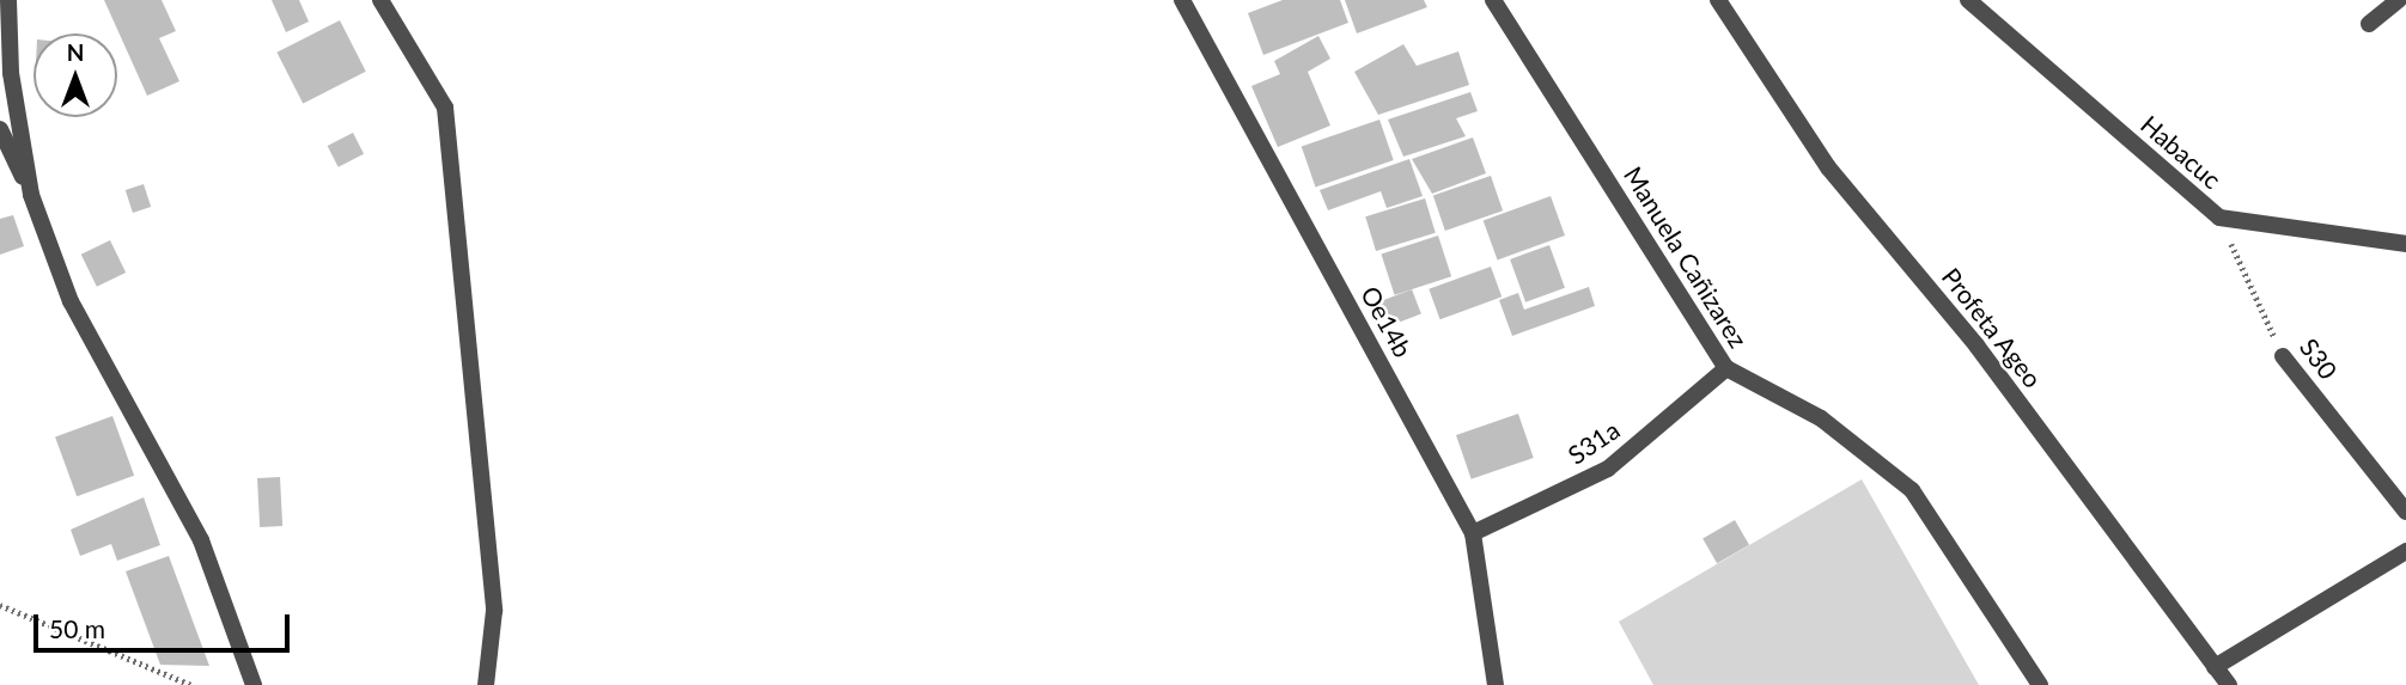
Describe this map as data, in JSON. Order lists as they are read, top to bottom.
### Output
{
  "streets": {
    "street": [
      "Habacuc",
      "Manuela Cañizarez",
      "Oe14b",
      "Profeta Ageo",
      "S30",
      "S31a"
    ]
  },
  "crossings": [
    ["Habacuc", "S30"],
    ["Manuela Cañizarez", "S31a"],
    ["Oe14b", "S31a"]
  ],
  "scale_bar": "50 m",
  "north": "top"
}
